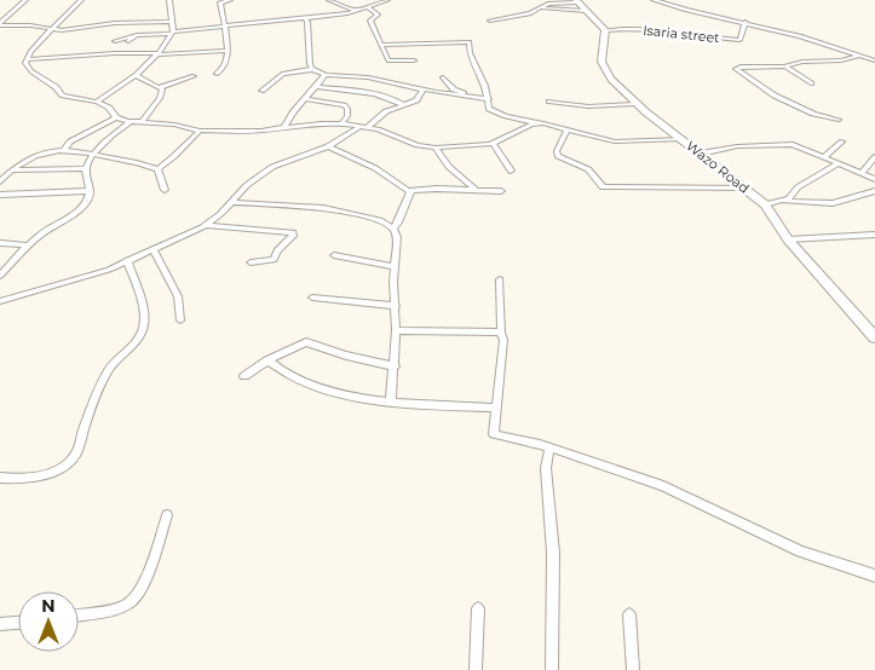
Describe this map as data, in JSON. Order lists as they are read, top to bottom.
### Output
{
  "streets": {
    "main road": ["Wazo Road"],
    "street": ["Isaria street"]
  },
  "crossings": [
    ["Isaria street", "Wazo Road"]
  ],
  "north": "top"
}
